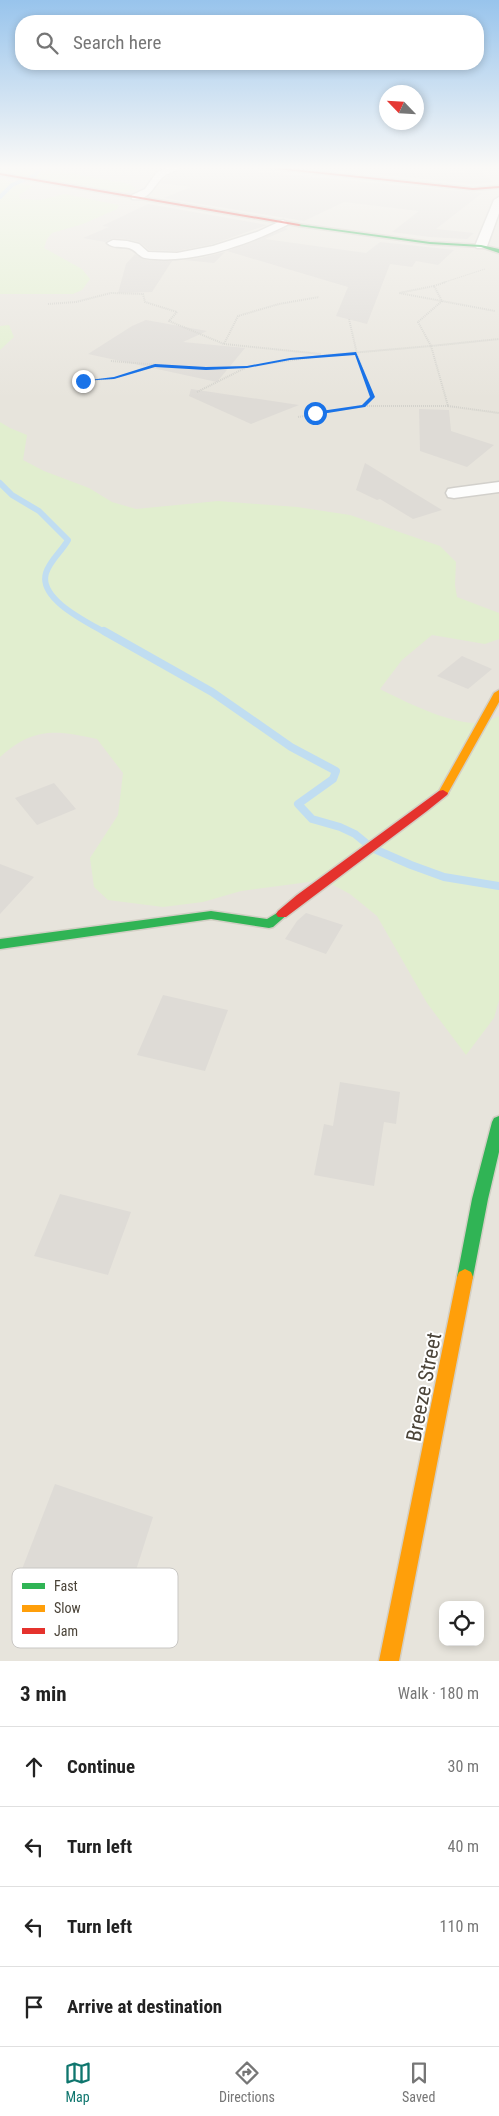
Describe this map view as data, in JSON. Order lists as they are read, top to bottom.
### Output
{
  "streets": {
    "street": ["Breeze Street"]
  },
  "legend": ["Fast", "Slow", "Jam"],
  "north": "top left",
  "page": {
    "search": "Search here",
    "heading": ["3 min", "Walk · 180 m"],
    "list": [
      ["Continue", "30 m"],
      ["Turn left", "40 m"],
      ["Turn left", "110 m"],
      "Arrive at destination"
    ],
    "nav": ["Map", "Directions", "Saved"]
  }
}
